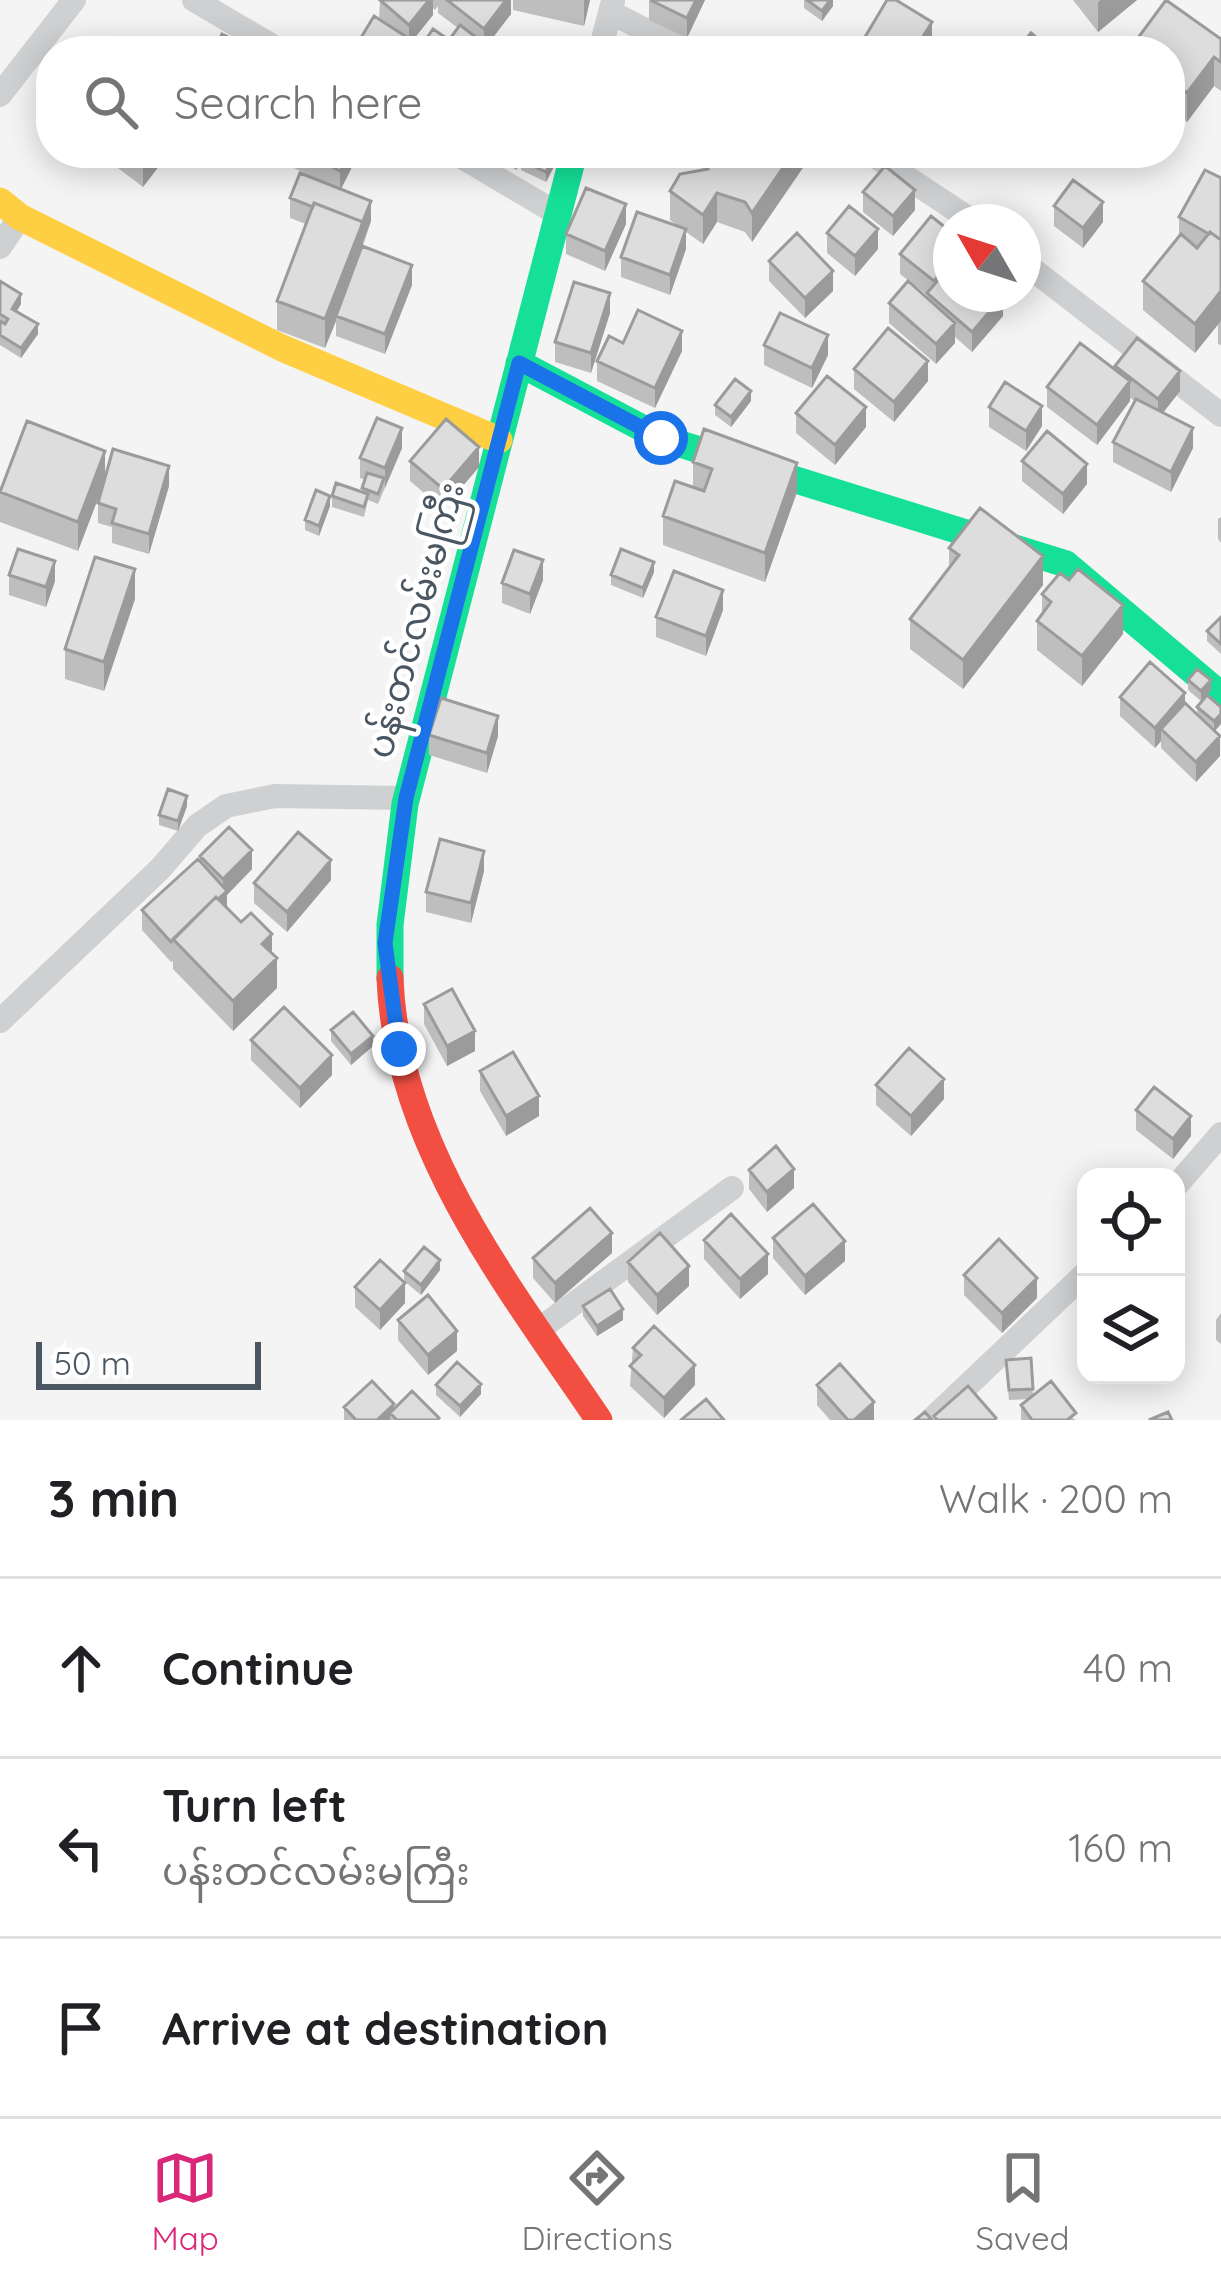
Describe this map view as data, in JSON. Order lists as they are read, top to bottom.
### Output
{
  "streets": {
    "street": ["ပန်းတင်လမ်းမကြီး"]
  },
  "scale_bar": "50 m",
  "north": "top left",
  "page": {
    "search": "Search here",
    "scale": "50 m",
    "heading": ["3 min", "Walk · 200 m"],
    "list": [
      ["Continue", "40 m"],
      ["Turn left", "ပန်းတင်လမ်းမကြီး", "160 m"],
      "Arrive at destination"
    ],
    "nav": ["Map", "Directions", "Saved"]
  }
}
